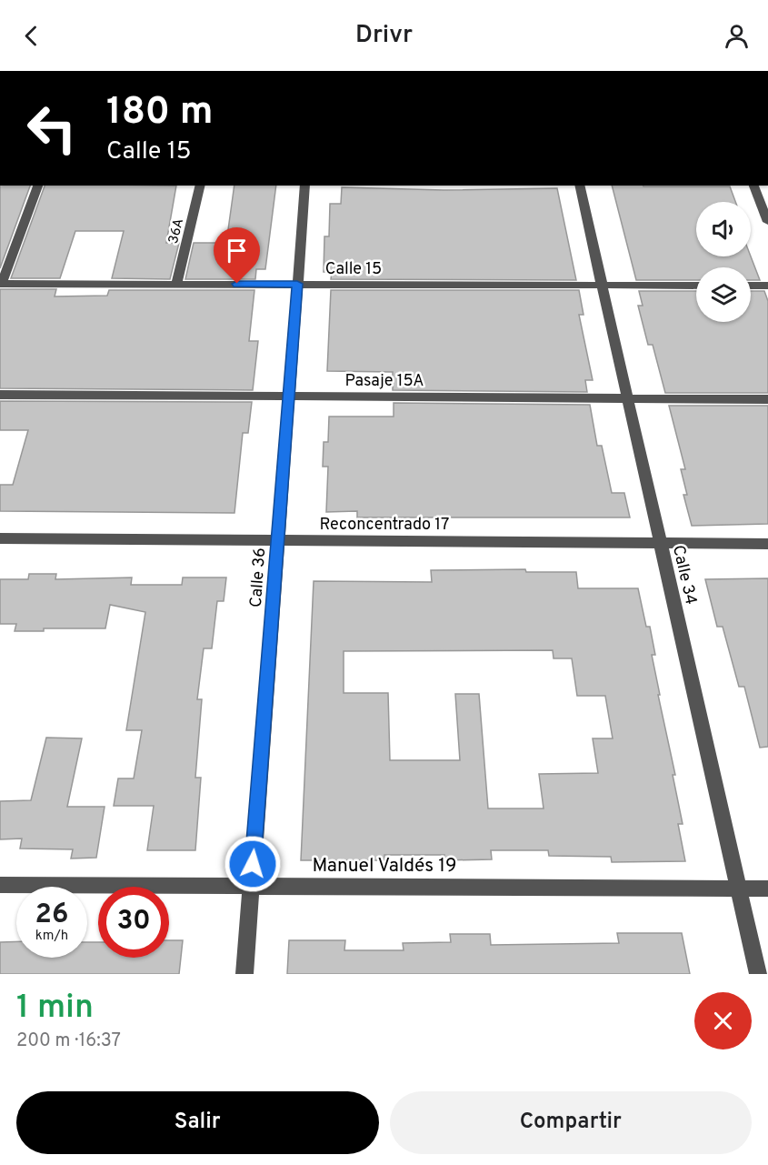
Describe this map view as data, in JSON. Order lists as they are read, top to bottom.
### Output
{
  "streets": {
    "street": [
      "36A",
      "Calle 15",
      "Pasaje 15A",
      "Reconcentrado 17",
      "Calle 34",
      "Calle 36",
      "Manuel Valdés 19"
    ]
  },
  "crossings": [
    ["36A", "Calle 15"],
    ["Calle 15", "Calle 34"],
    ["Calle 15", "Calle 36"],
    ["Pasaje 15A", "Calle 34"],
    ["Pasaje 15A", "Calle 36"],
    ["Reconcentrado 17", "Calle 34"],
    ["Reconcentrado 17", "Calle 36"],
    ["Calle 34", "Manuel Valdés 19"],
    ["Calle 36", "Manuel Valdés 19"]
  ],
  "page": {
    "header": "Drivr",
    "turn": ["180 m", "Calle 15"],
    "speed": "26 km/h",
    "limit": "30",
    "heading": ["1 min", "200 m · 16:37"],
    "buttons": ["Salir", "Compartir"]
  }
}
